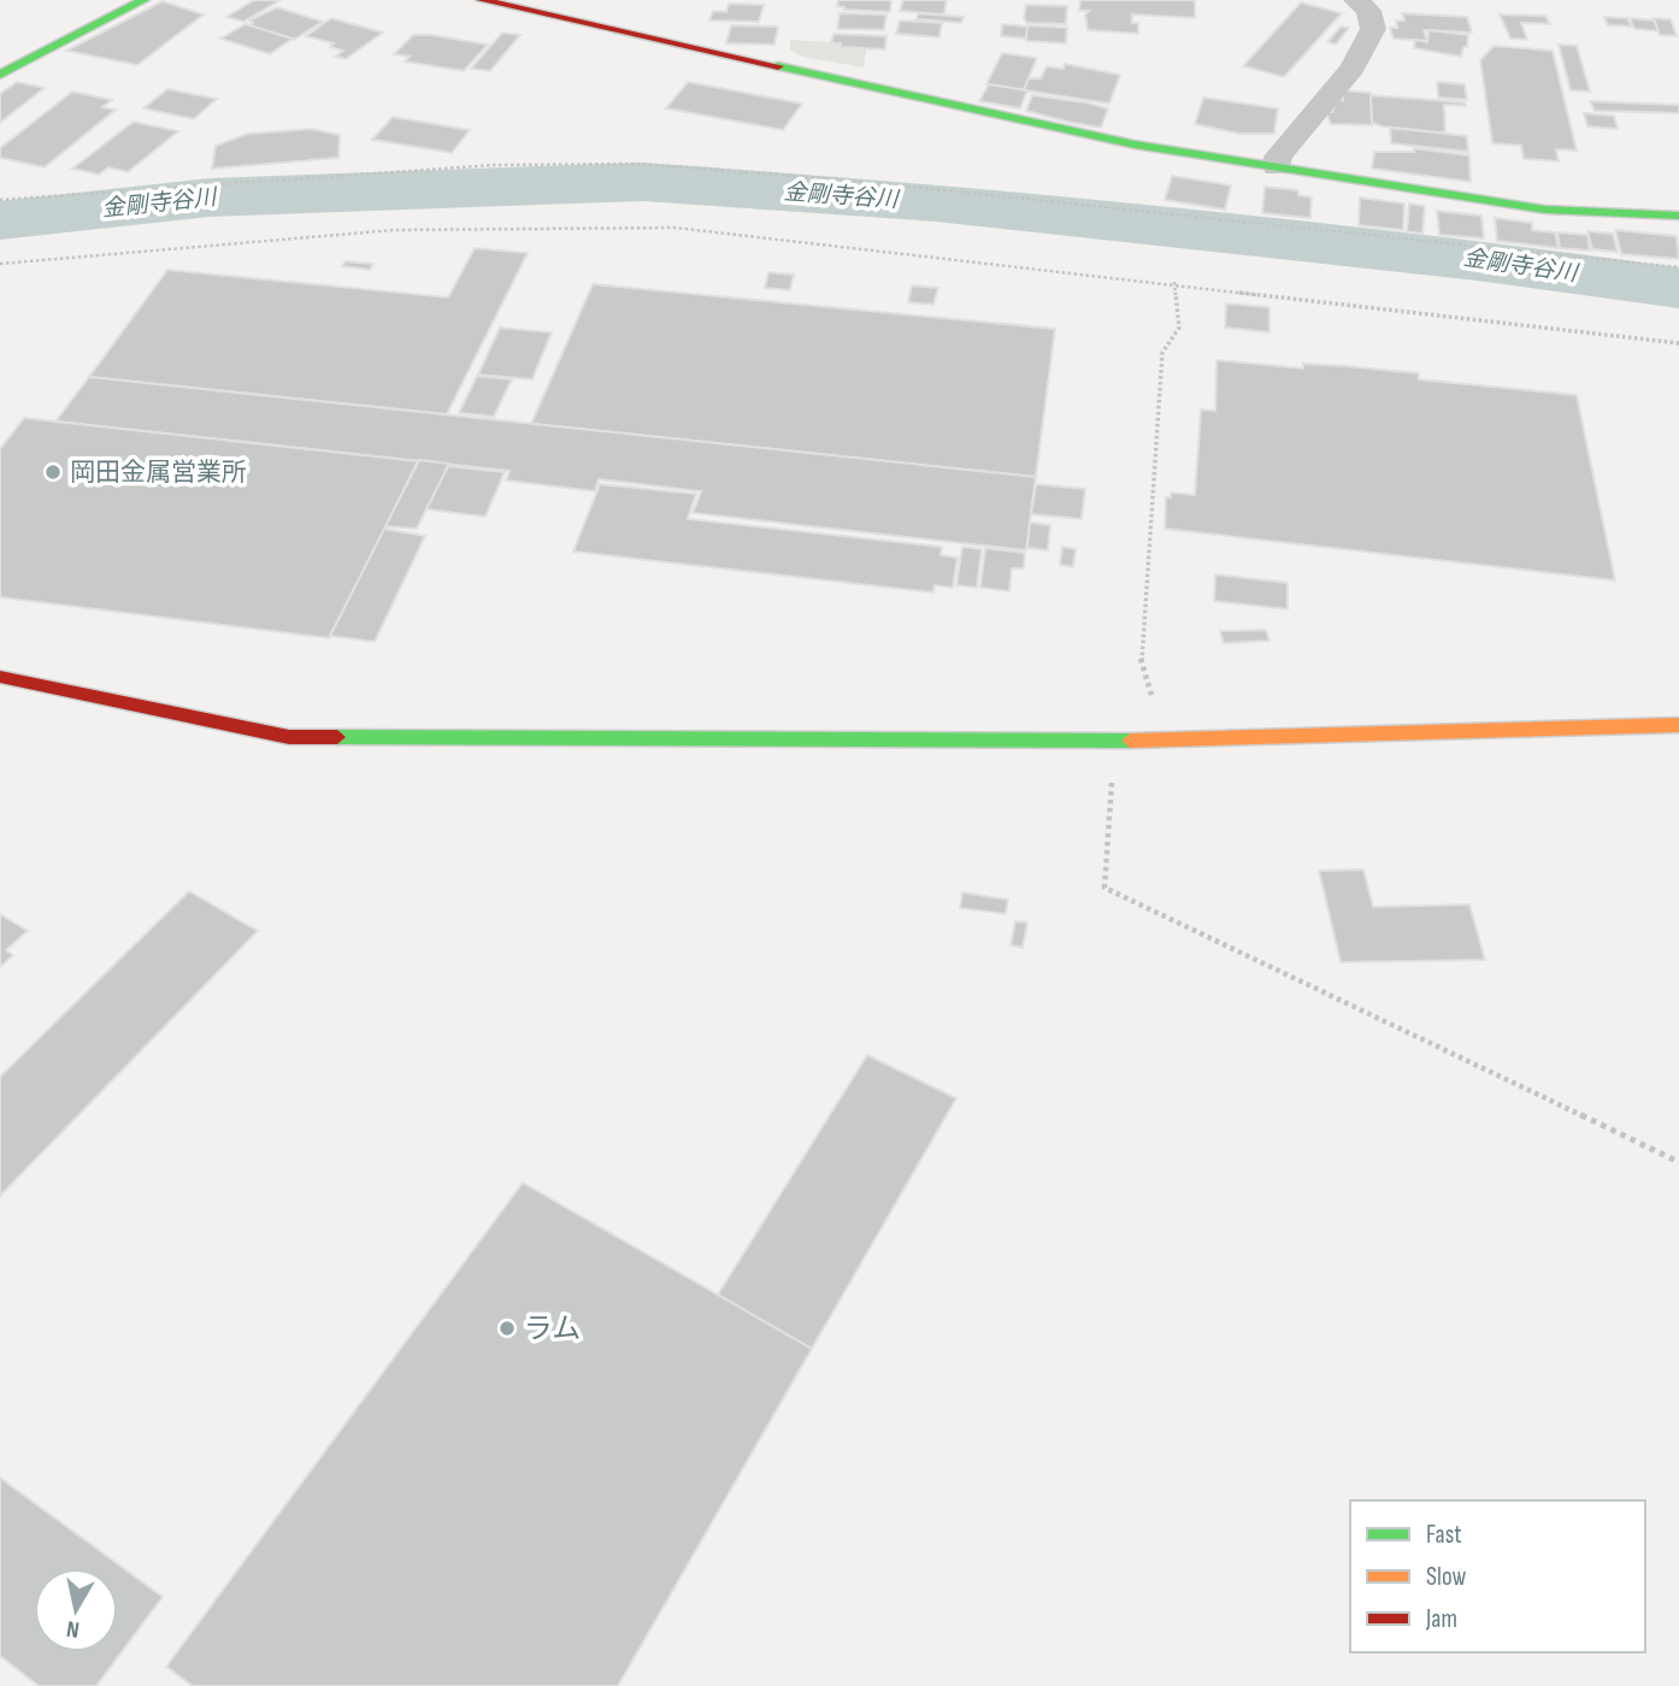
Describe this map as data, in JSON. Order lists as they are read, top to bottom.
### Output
{
  "water": ["金剛寺谷川"],
  "places": ["岡田金属営業所", "ラム"],
  "legend": ["Fast", "Slow", "Jam"],
  "north": "bottom"
}
